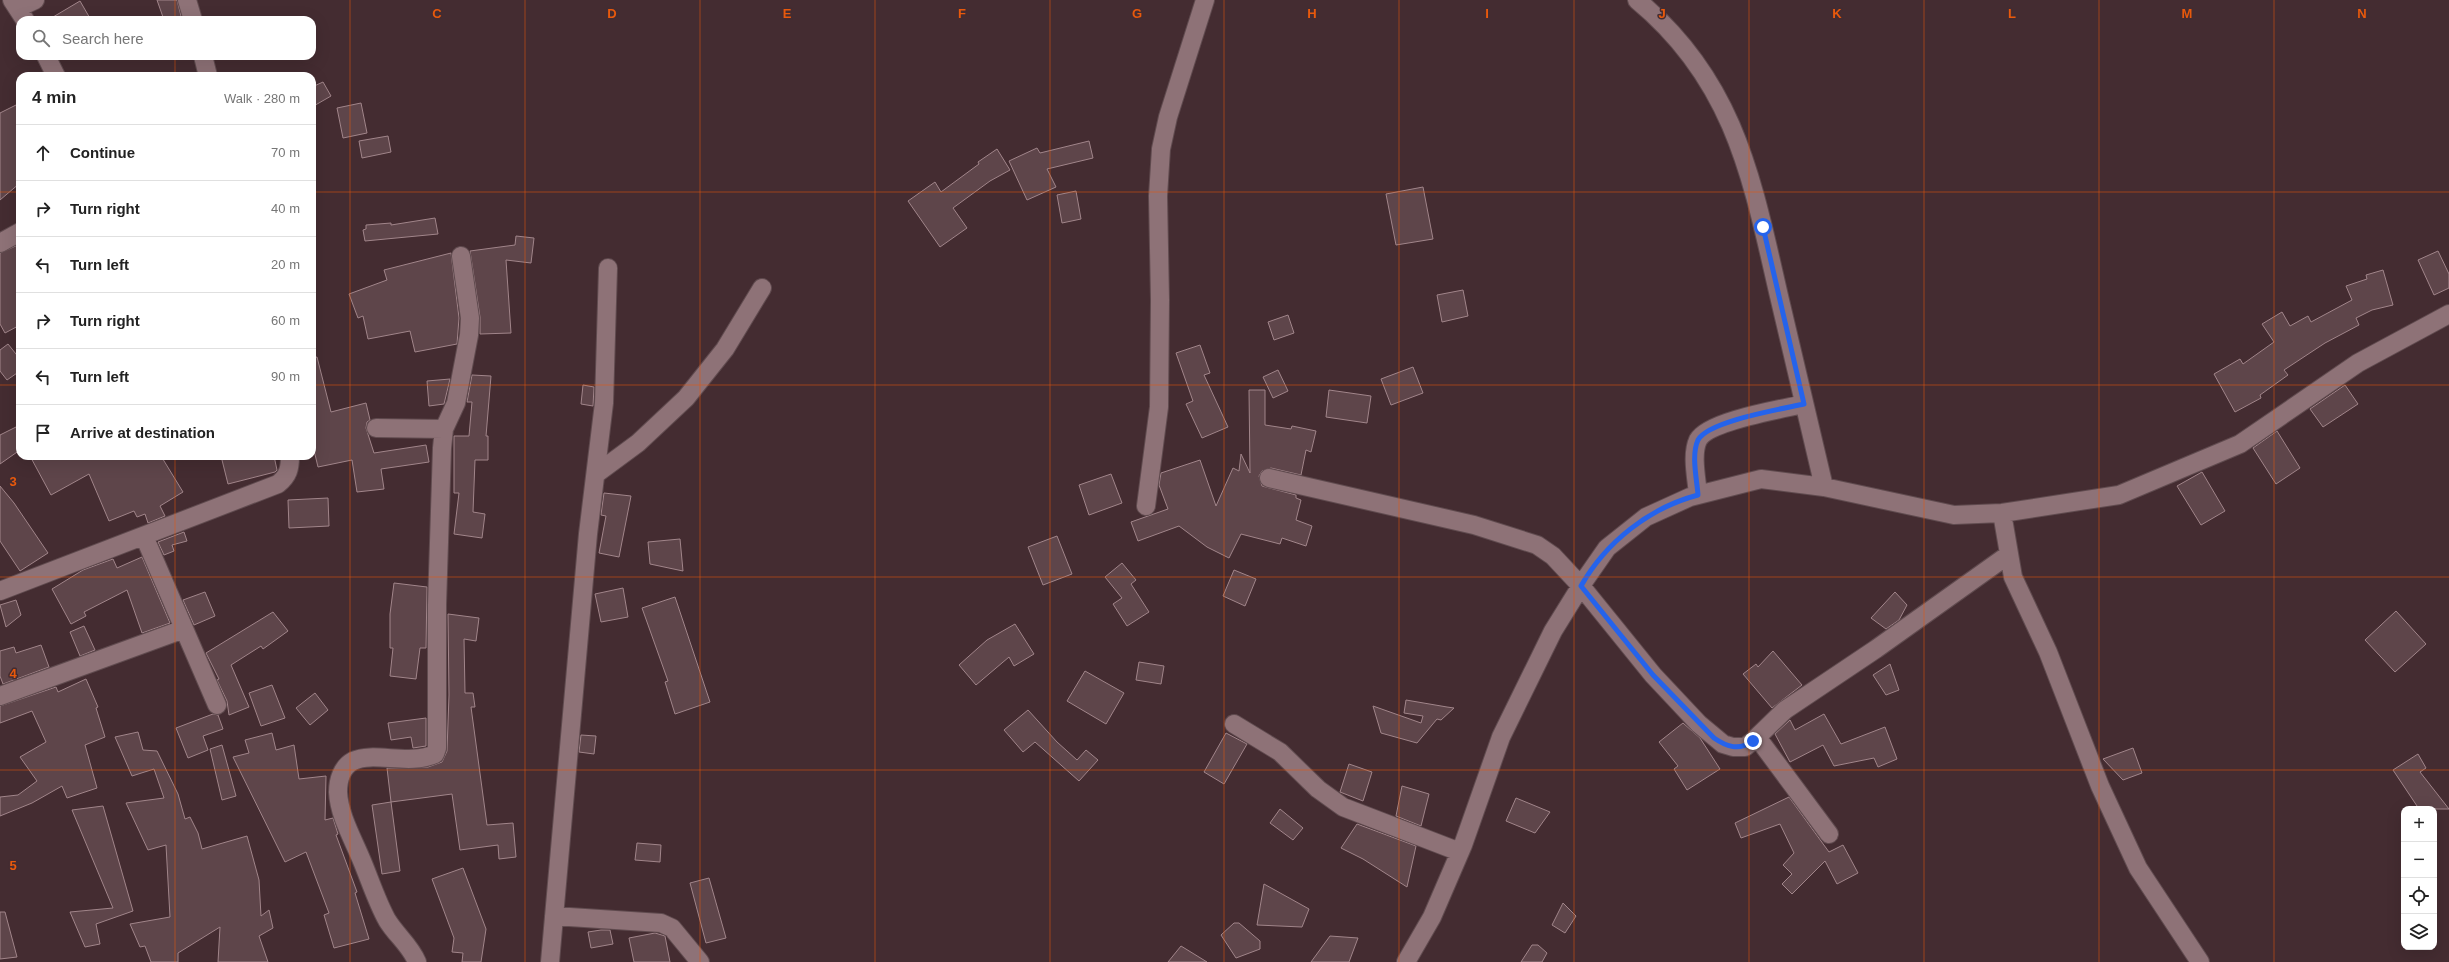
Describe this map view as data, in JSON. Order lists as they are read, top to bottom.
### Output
{
  "page": {
    "search": "Search here",
    "heading": ["4 min", "Walk · 280 m"],
    "list": [
      ["Continue", "70 m"],
      ["Turn right", "40 m"],
      ["Turn left", "20 m"],
      ["Turn right", "60 m"],
      ["Turn left", "90 m"],
      "Arrive at destination"
    ],
    "map_buttons": ["+", "−"]
  },
  "grid": {
    "columns": [
      "C",
      "D",
      "E",
      "F",
      "G",
      "H",
      "I",
      "J",
      "K",
      "L",
      "M",
      "N"
    ],
    "rows": ["3", "4", "5"]
  }
}
